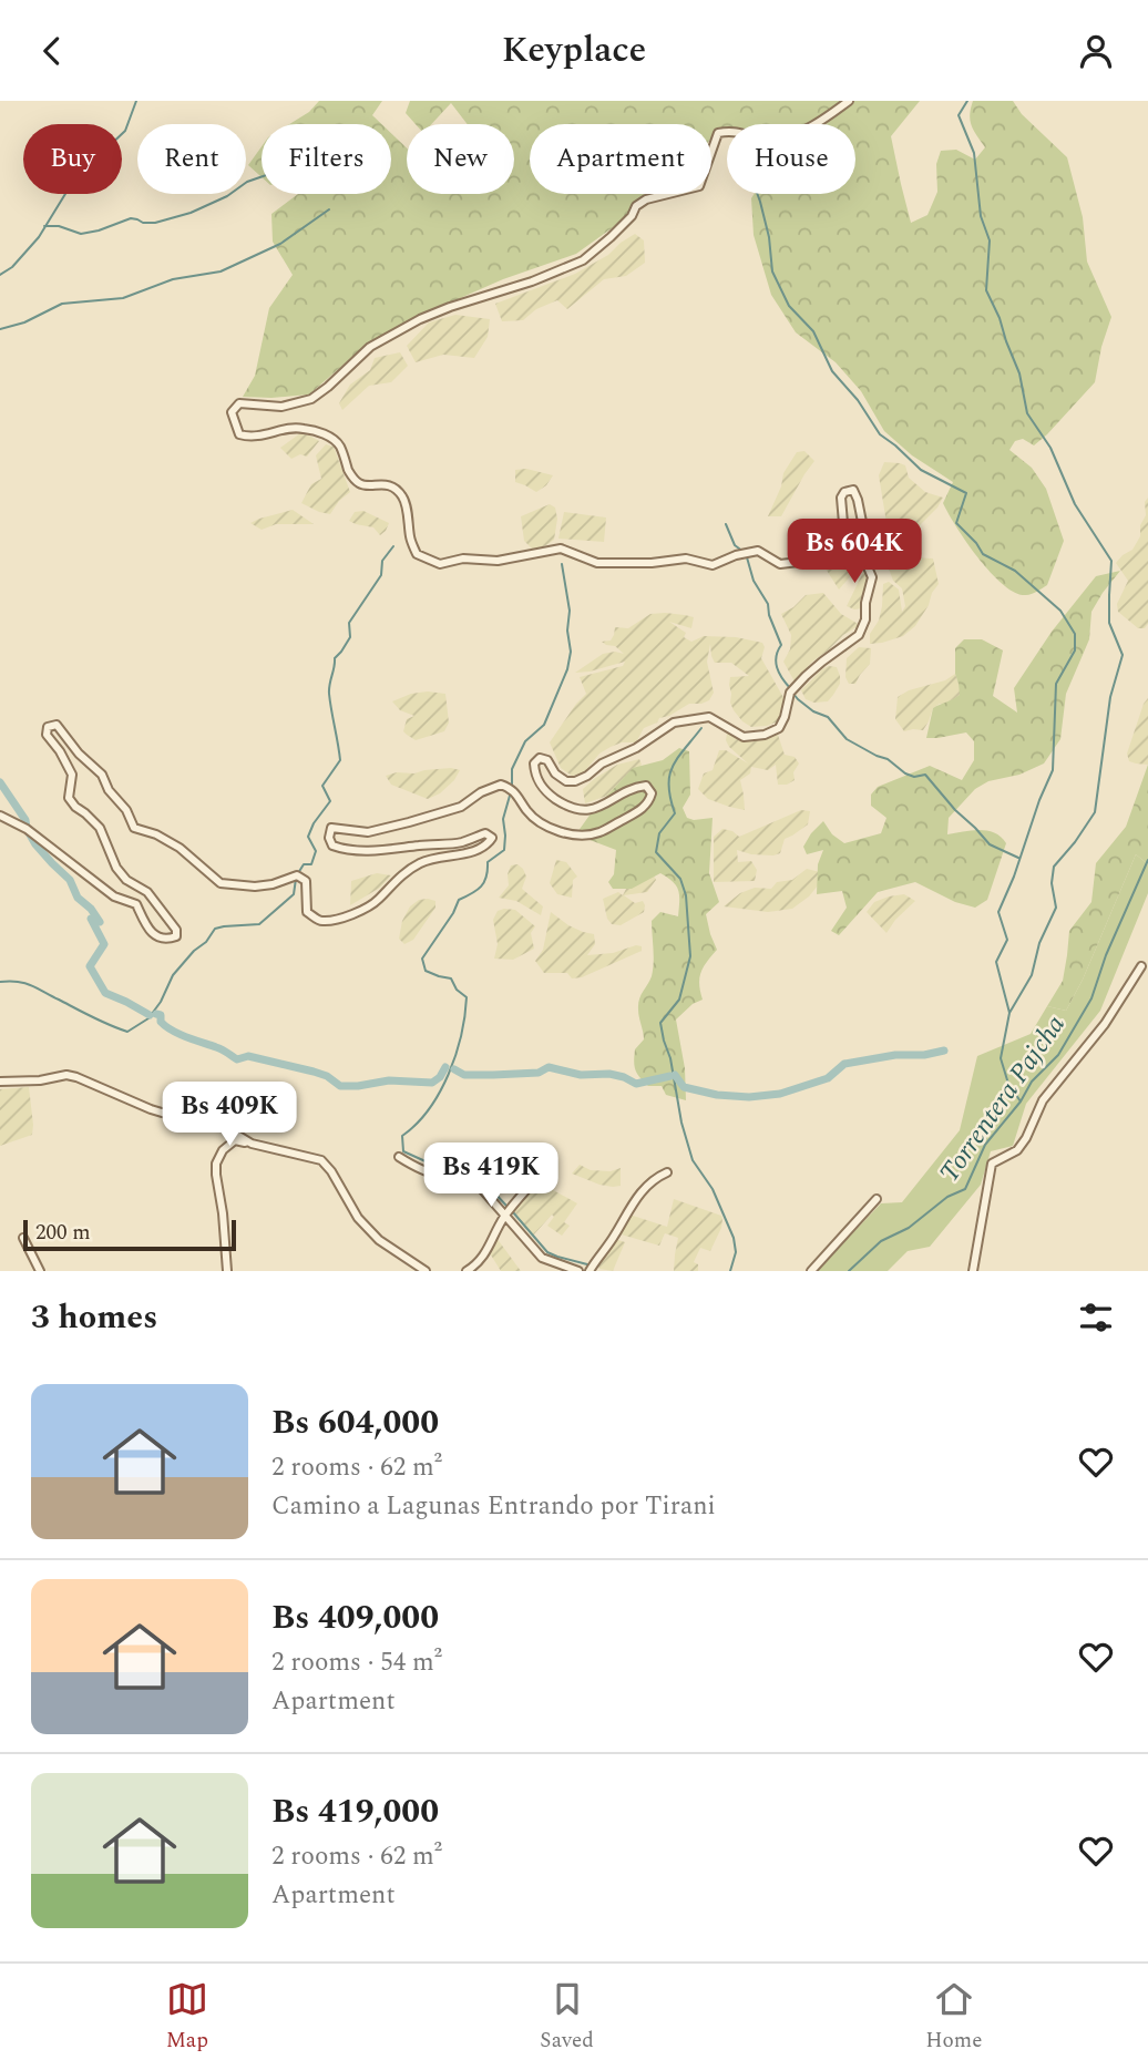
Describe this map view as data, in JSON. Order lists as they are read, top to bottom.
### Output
{
  "water": ["Torrentera Pajcha"],
  "scale_bar": "200 m",
  "page": {
    "header": "Keyplace",
    "chip": [
      "Buy",
      "Rent",
      "Filters",
      "New",
      "Apartment",
      "House"
    ],
    "price": ["Bs 604K", "Bs 409K", "Bs 419K"],
    "scale": "200 m",
    "heading": "3 homes",
    "list": [
      {
        "name": "Bs 604,000",
        "note": "2 rooms · 62 m² · Camino a Lagunas Entrando por Tirani"
      },
      {
        "name": "Bs 409,000",
        "note": "2 rooms · 54 m² · Apartment"
      },
      {
        "name": "Bs 419,000",
        "note": "2 rooms · 62 m² · Apartment"
      }
    ],
    "tabs": ["Map", "Saved", "Home"]
  }
}
